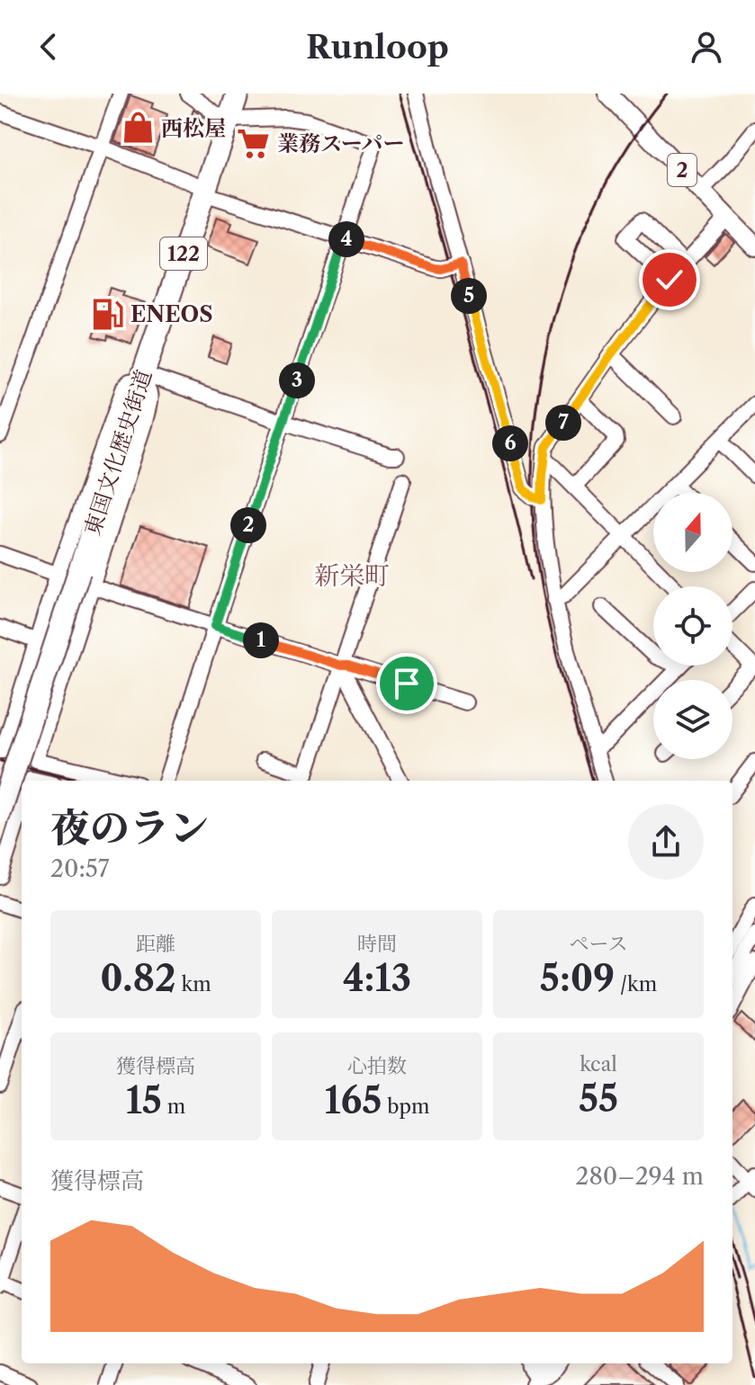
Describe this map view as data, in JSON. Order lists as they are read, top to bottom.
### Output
{
  "streets": {
    "highway": ["122", "東国文化歴史街道"],
    "main road": ["2"]
  },
  "districts": ["新栄町"],
  "places": {
    "shop": ["西松屋"],
    "supermarket": ["業務スーパー"],
    "fuel station": ["ENEOS"]
  },
  "north": "top",
  "page": {
    "header": "Runloop",
    "pins": [
      "4",
      "5",
      "3",
      "7",
      "6",
      "2",
      "1"
    ],
    "heading": ["夜のラン", "20:57"],
    "stats": [
      ["距離", "0.82 km"],
      ["時間", "4:13"],
      ["ペース", "5:09 /km"],
      ["獲得標高", "15 m"],
      ["心拍数", "165 bpm"],
      ["kcal", "55"]
    ],
    "chart": ["獲得標高", "280–294 m"]
  }
}
